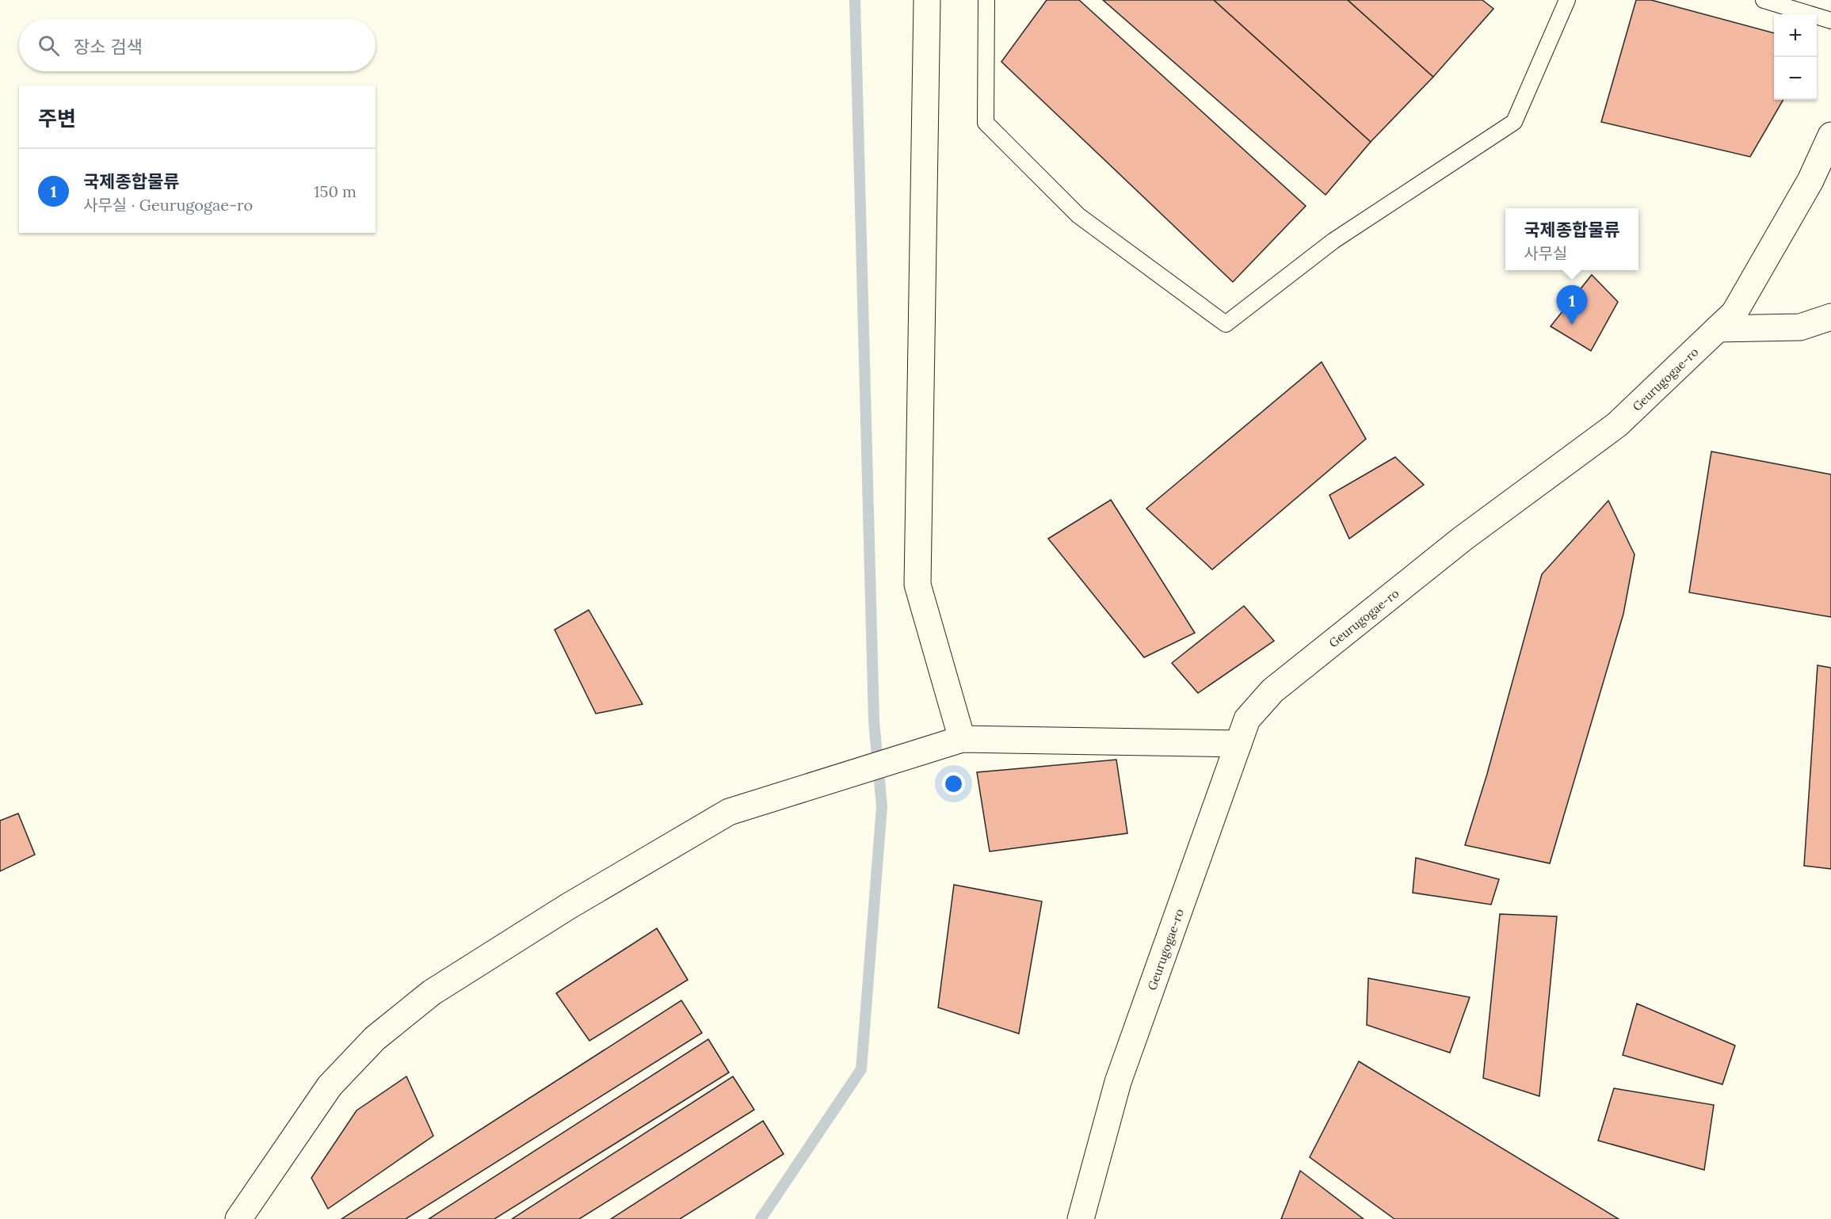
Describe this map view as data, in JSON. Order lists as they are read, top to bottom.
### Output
{
  "streets": {
    "street": ["Geurugogae-ro"]
  },
  "page": {
    "map_buttons": ["+", "−"],
    "search": "장소 검색",
    "heading": "주변",
    "list": [
      {
        "mark": "1",
        "name": "국제종합물류",
        "note": "사무실 · Geurugogae-ro",
        "value": "150 m"
      }
    ],
    "popup": ["국제종합물류", "사무실"],
    "pins": "1"
  }
}
